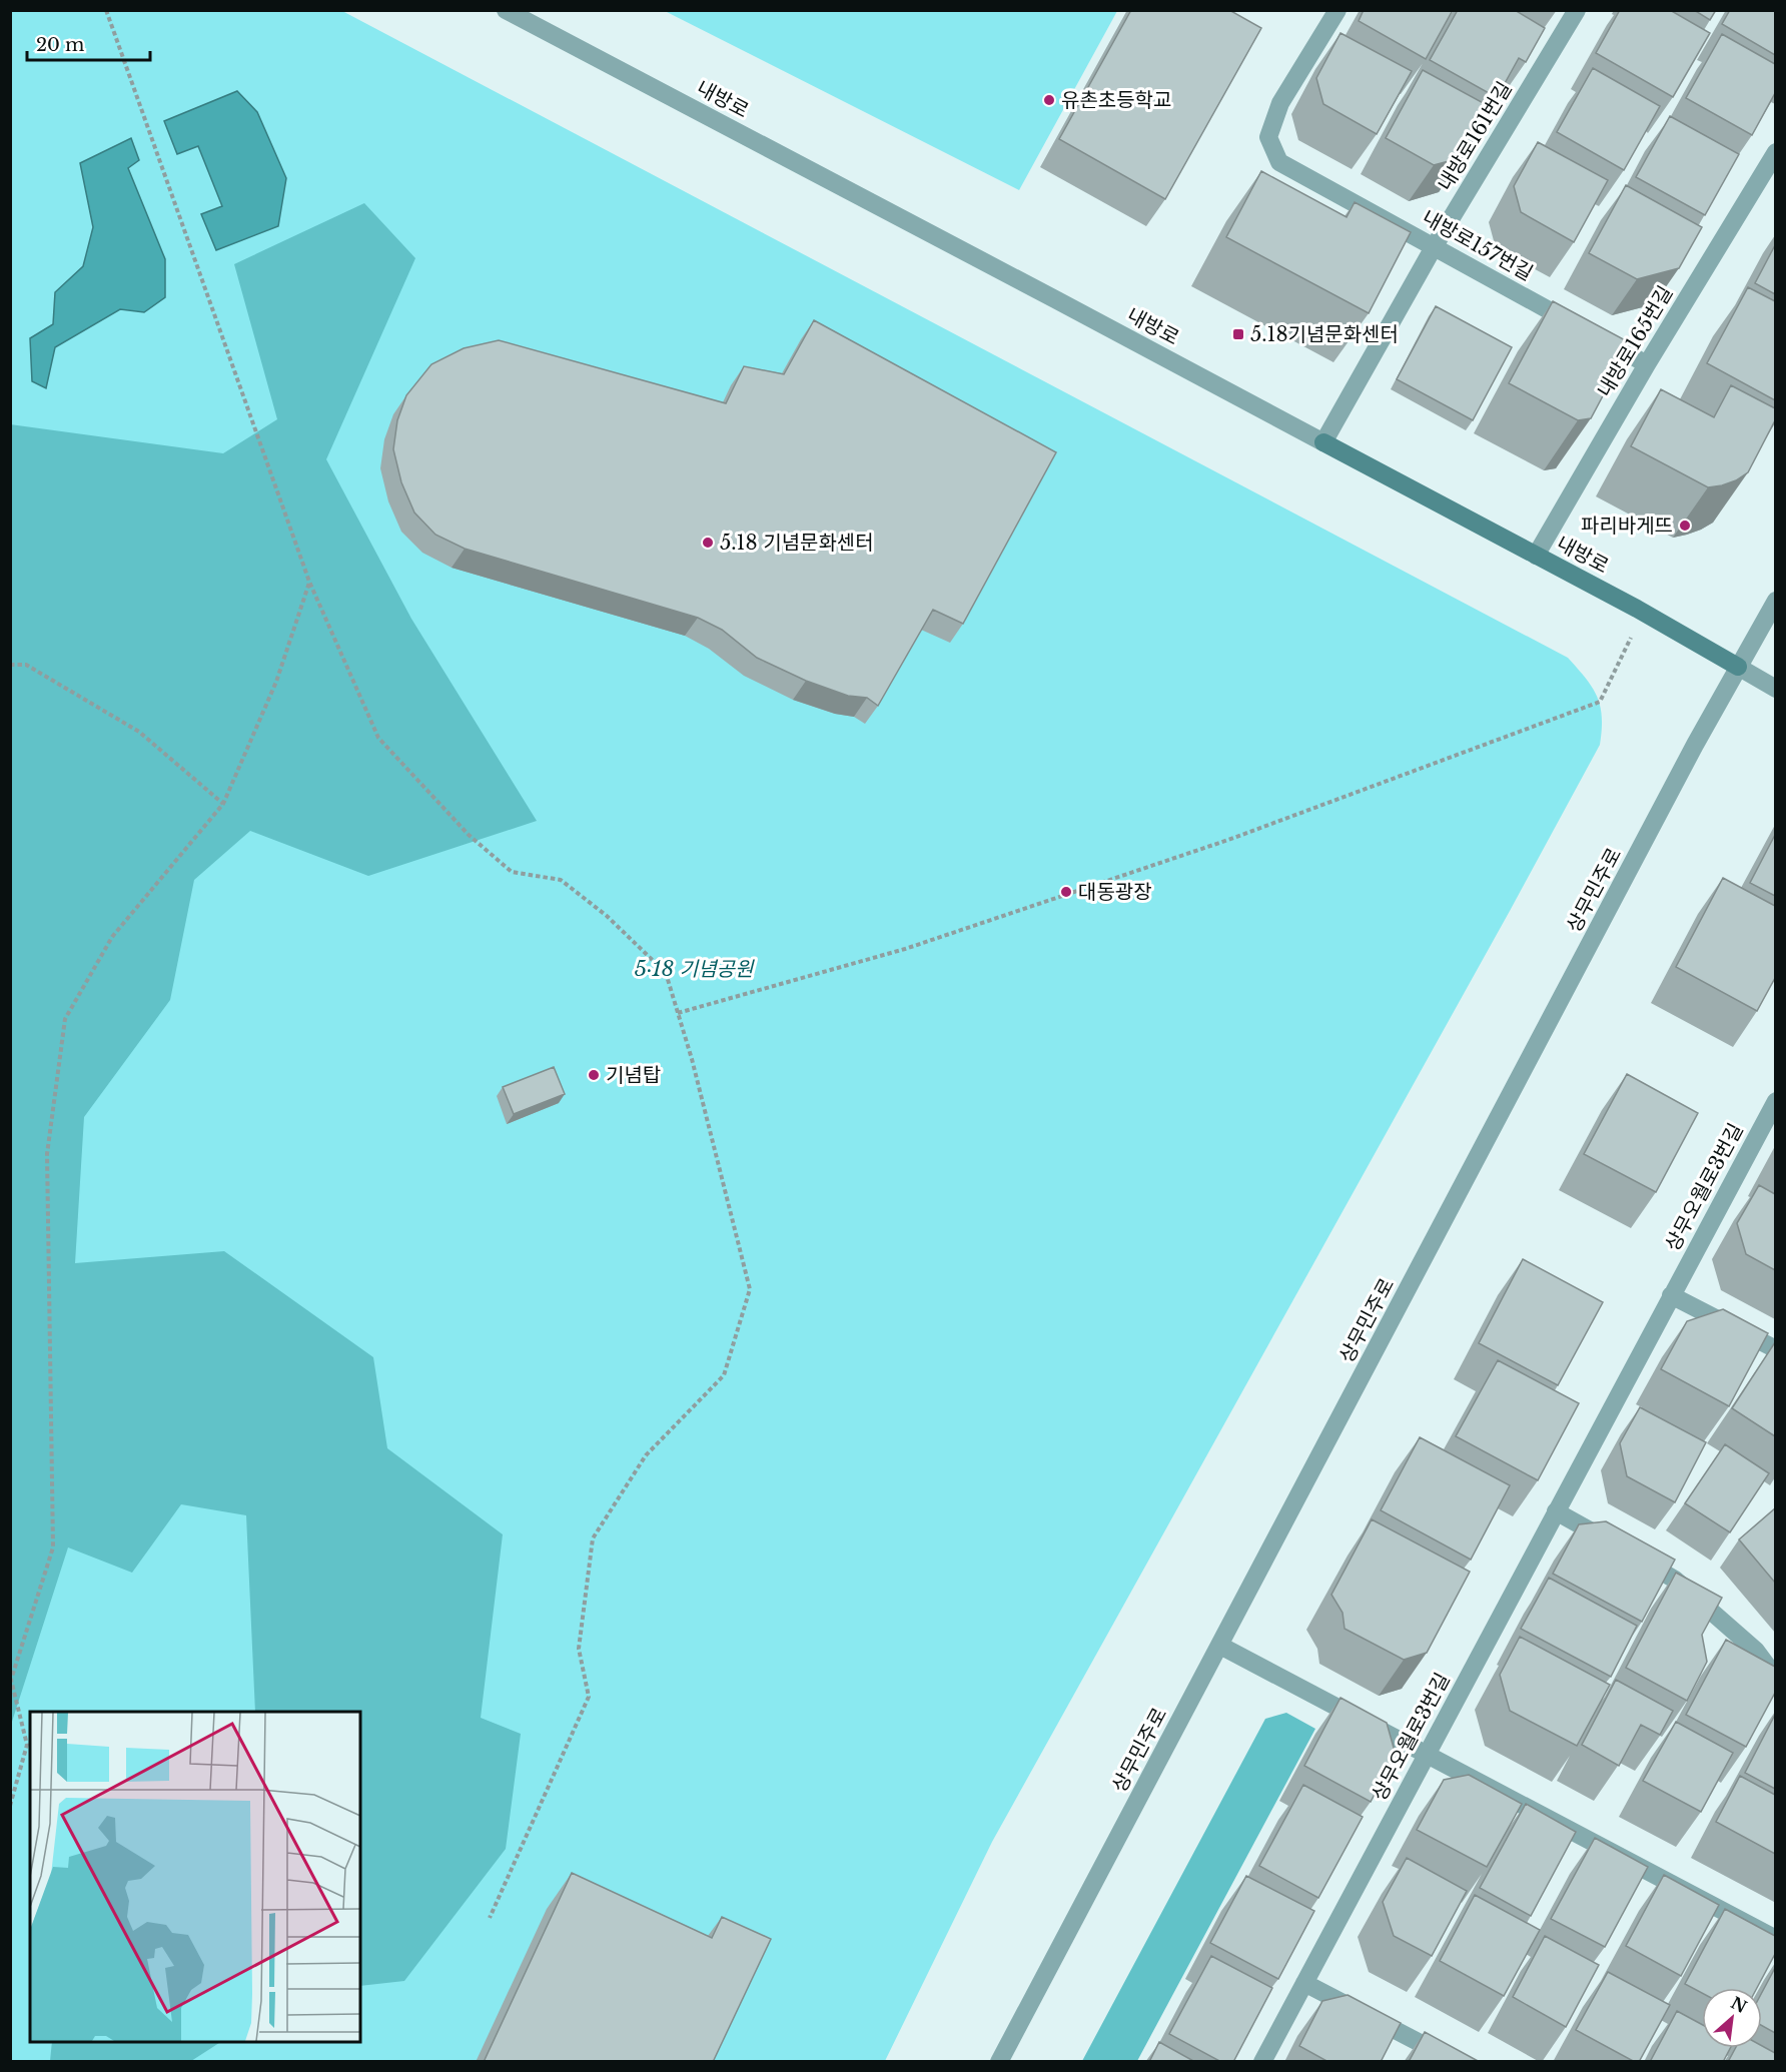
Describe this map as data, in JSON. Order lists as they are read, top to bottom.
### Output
{
  "streets": {
    "main road": ["내방로"],
    "street": [
      "내방로161번길",
      "내방로157번길",
      "내방로165번길",
      "상무민주로",
      "상무오월로3번길"
    ]
  },
  "crossings": [
    ["내방로", "내방로161번길"],
    ["내방로", "내방로165번길"],
    ["내방로", "상무민주로"],
    ["내방로161번길", "내방로157번길"],
    ["내방로157번길", "내방로165번길"]
  ],
  "parks": ["5·18 기념공원"],
  "places": {
    "other": [
      "유촌초등학교",
      "파리바게뜨",
      "5.18 기념문화센터",
      "대동광장",
      "기념탑"
    ],
    "transit": ["5.18기념문화센터"]
  },
  "scale_bar": "20 m",
  "north": "top right"
}
